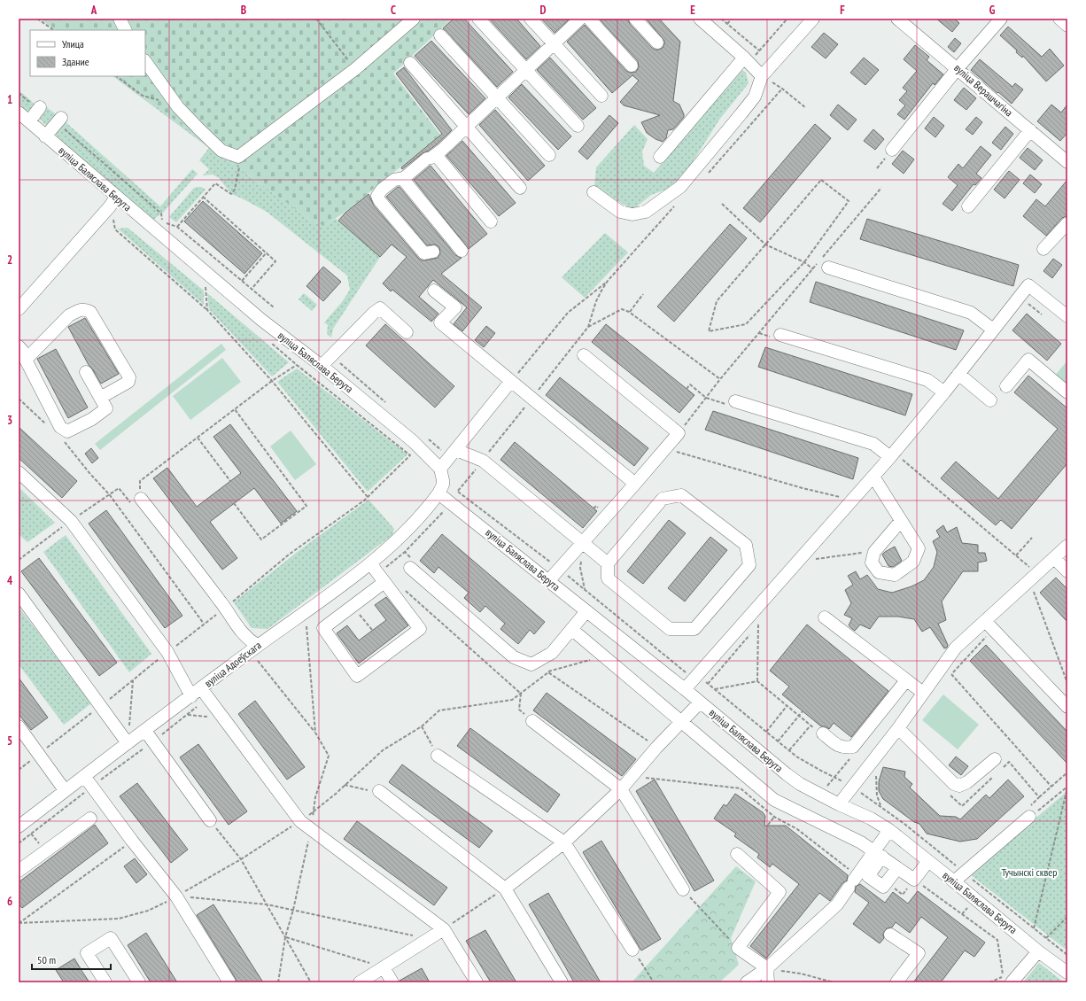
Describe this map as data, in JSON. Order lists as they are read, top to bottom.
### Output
{
  "streets": {
    "street": ["вуліца Верашчагіна", "вуліца Баляслава Берута", "вуліца Адоеўскага"]
  },
  "crossings": [
    ["вуліца Баляслава Берута", "вуліца Адоеўскага"]
  ],
  "parks": ["Тучынскі сквер"],
  "legend": ["Улица", "Здание"],
  "scale_bar": "50 m",
  "grid": {
    "columns": [
      "A",
      "B",
      "C",
      "D",
      "E",
      "F",
      "G"
    ],
    "rows": [
      "1",
      "2",
      "3",
      "4",
      "5",
      "6"
    ]
  }
}
